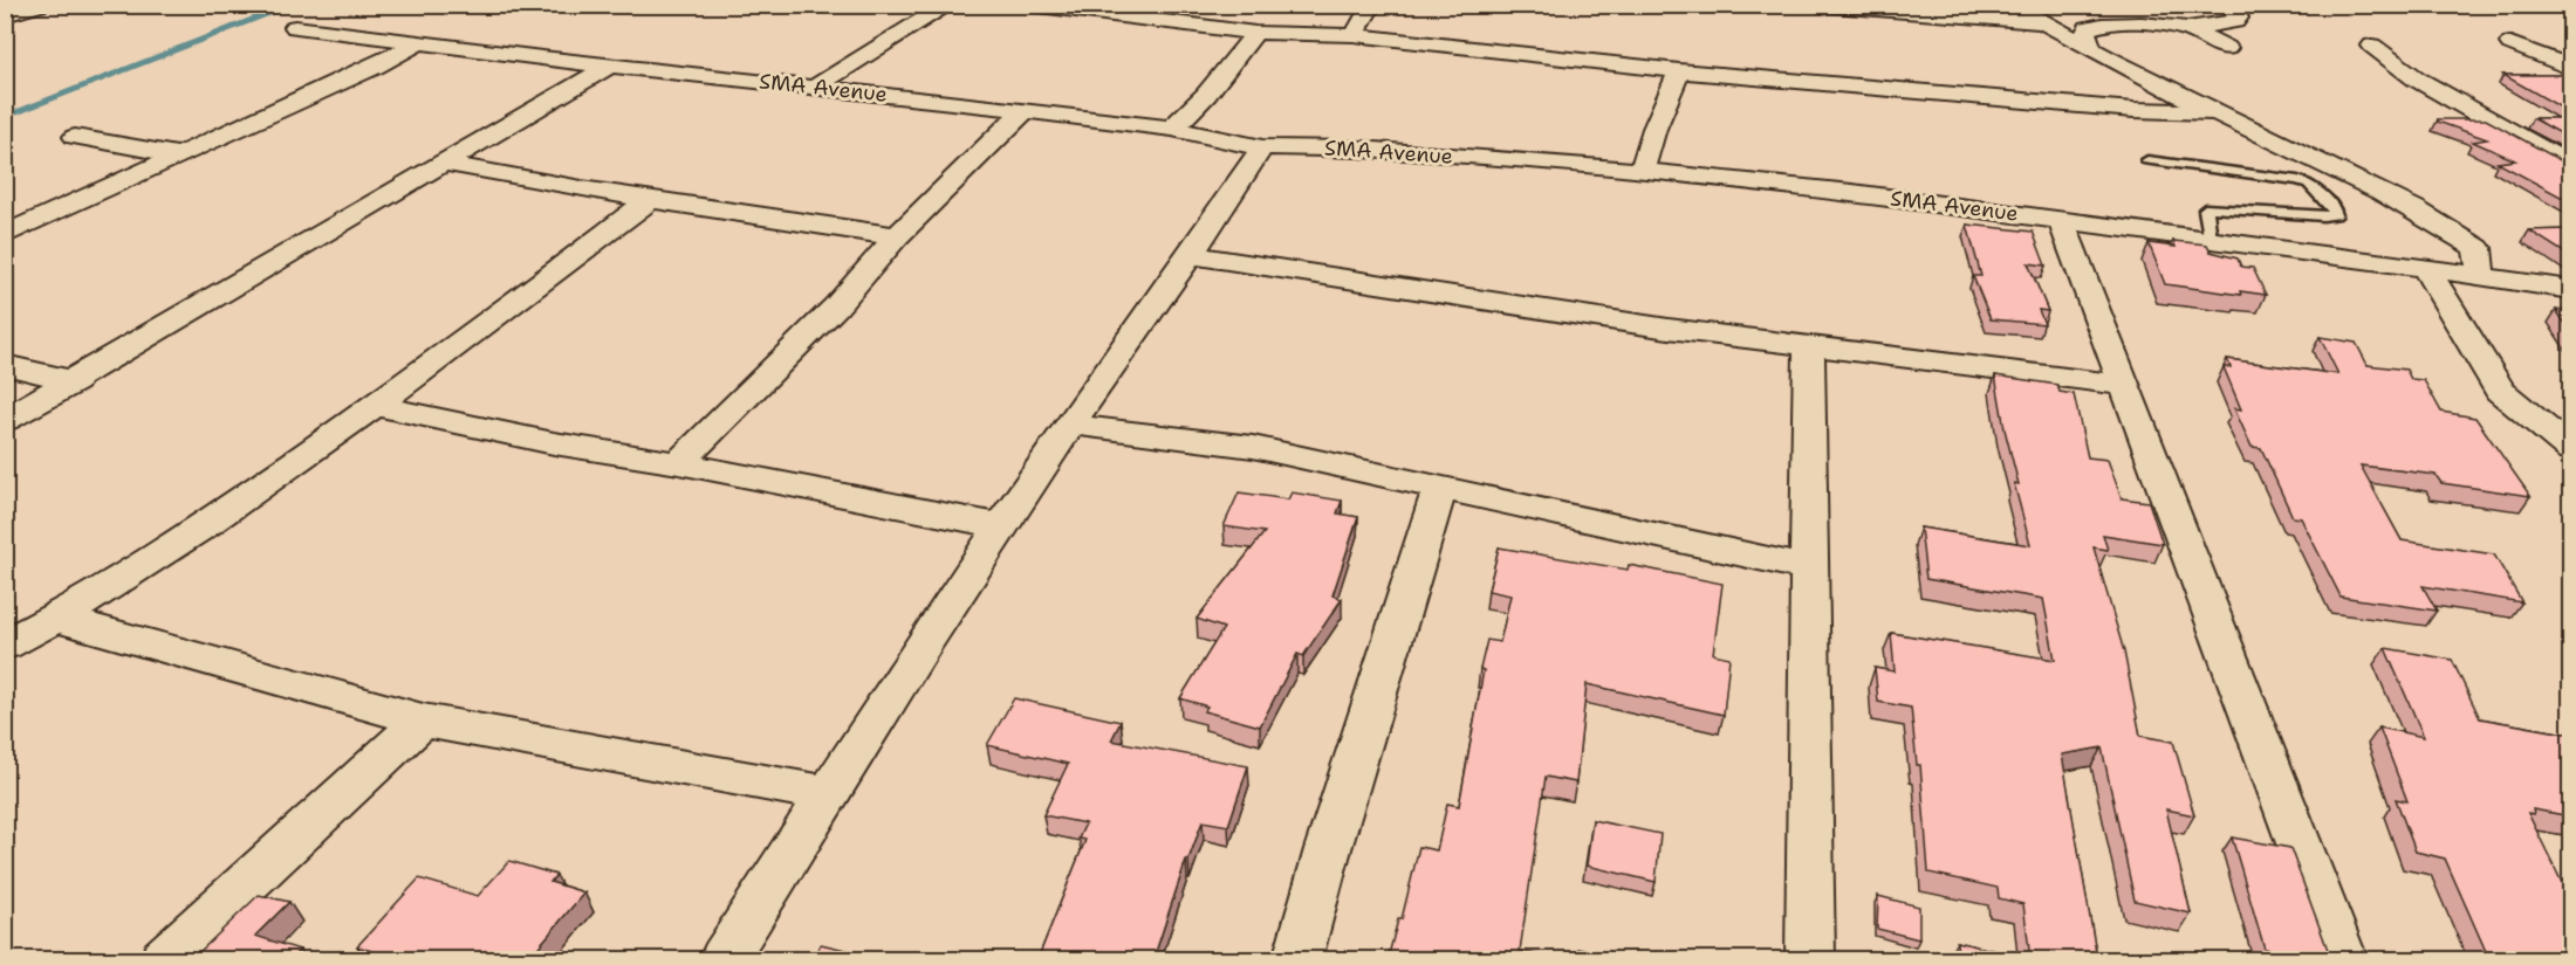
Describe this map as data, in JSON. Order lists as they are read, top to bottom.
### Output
{
  "streets": {
    "street": ["SMA Avenue"]
  }
}
